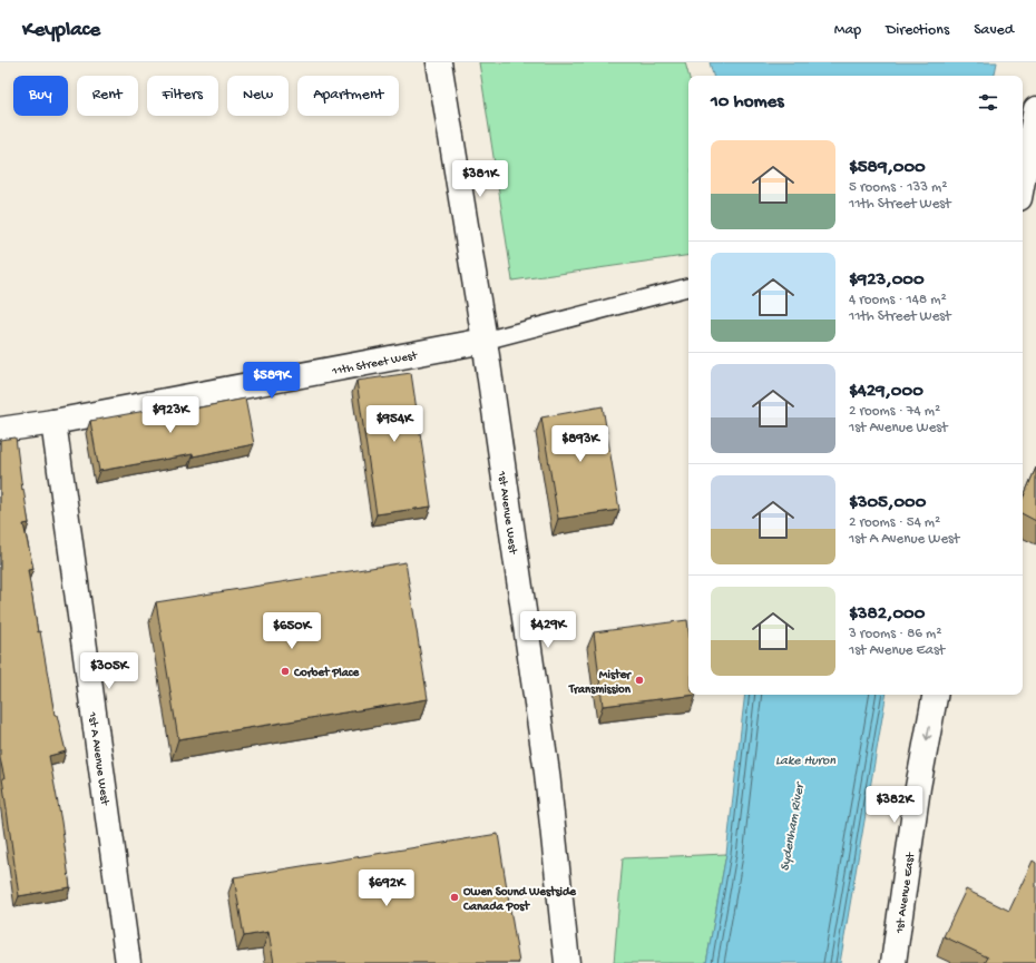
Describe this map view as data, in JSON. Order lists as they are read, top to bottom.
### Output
{
  "streets": {
    "street": [
      "11th Street West",
      "1st Avenue West",
      "1st A Avenue West",
      "1st Avenue East"
    ]
  },
  "crossings": [
    ["11th Street West", "1st Avenue West"],
    ["11th Street West", "1st A Avenue West"]
  ],
  "one_way": ["1st Avenue East"],
  "water": ["Lake Huron", "Sydenham River"],
  "places": ["Corbet Place", "Mister Transmission", "Owen Sound Westside Canada Post"],
  "page": {
    "header": "Keyplace",
    "nav": ["Map", "Directions", "Saved"],
    "chip": [
      "Buy",
      "Rent",
      "Filters",
      "New",
      "Apartment"
    ],
    "heading": "10 homes",
    "list": [
      {
        "name": "$589,000",
        "note": "5 rooms · 133 m² · 11th Street West"
      },
      {
        "name": "$923,000",
        "note": "4 rooms · 148 m² · 11th Street West"
      },
      {
        "name": "$429,000",
        "note": "2 rooms · 74 m² · 1st Avenue West"
      },
      {
        "name": "$305,000",
        "note": "2 rooms · 54 m² · 1st A Avenue West"
      },
      {
        "name": "$382,000",
        "note": "3 rooms · 86 m² · 1st Avenue East"
      }
    ],
    "price": [
      "$381K",
      "$589K",
      "$923K",
      "$954K",
      "$893K",
      "$429K",
      "$650K",
      "$305K",
      "$382K",
      "$692K"
    ]
  }
}
